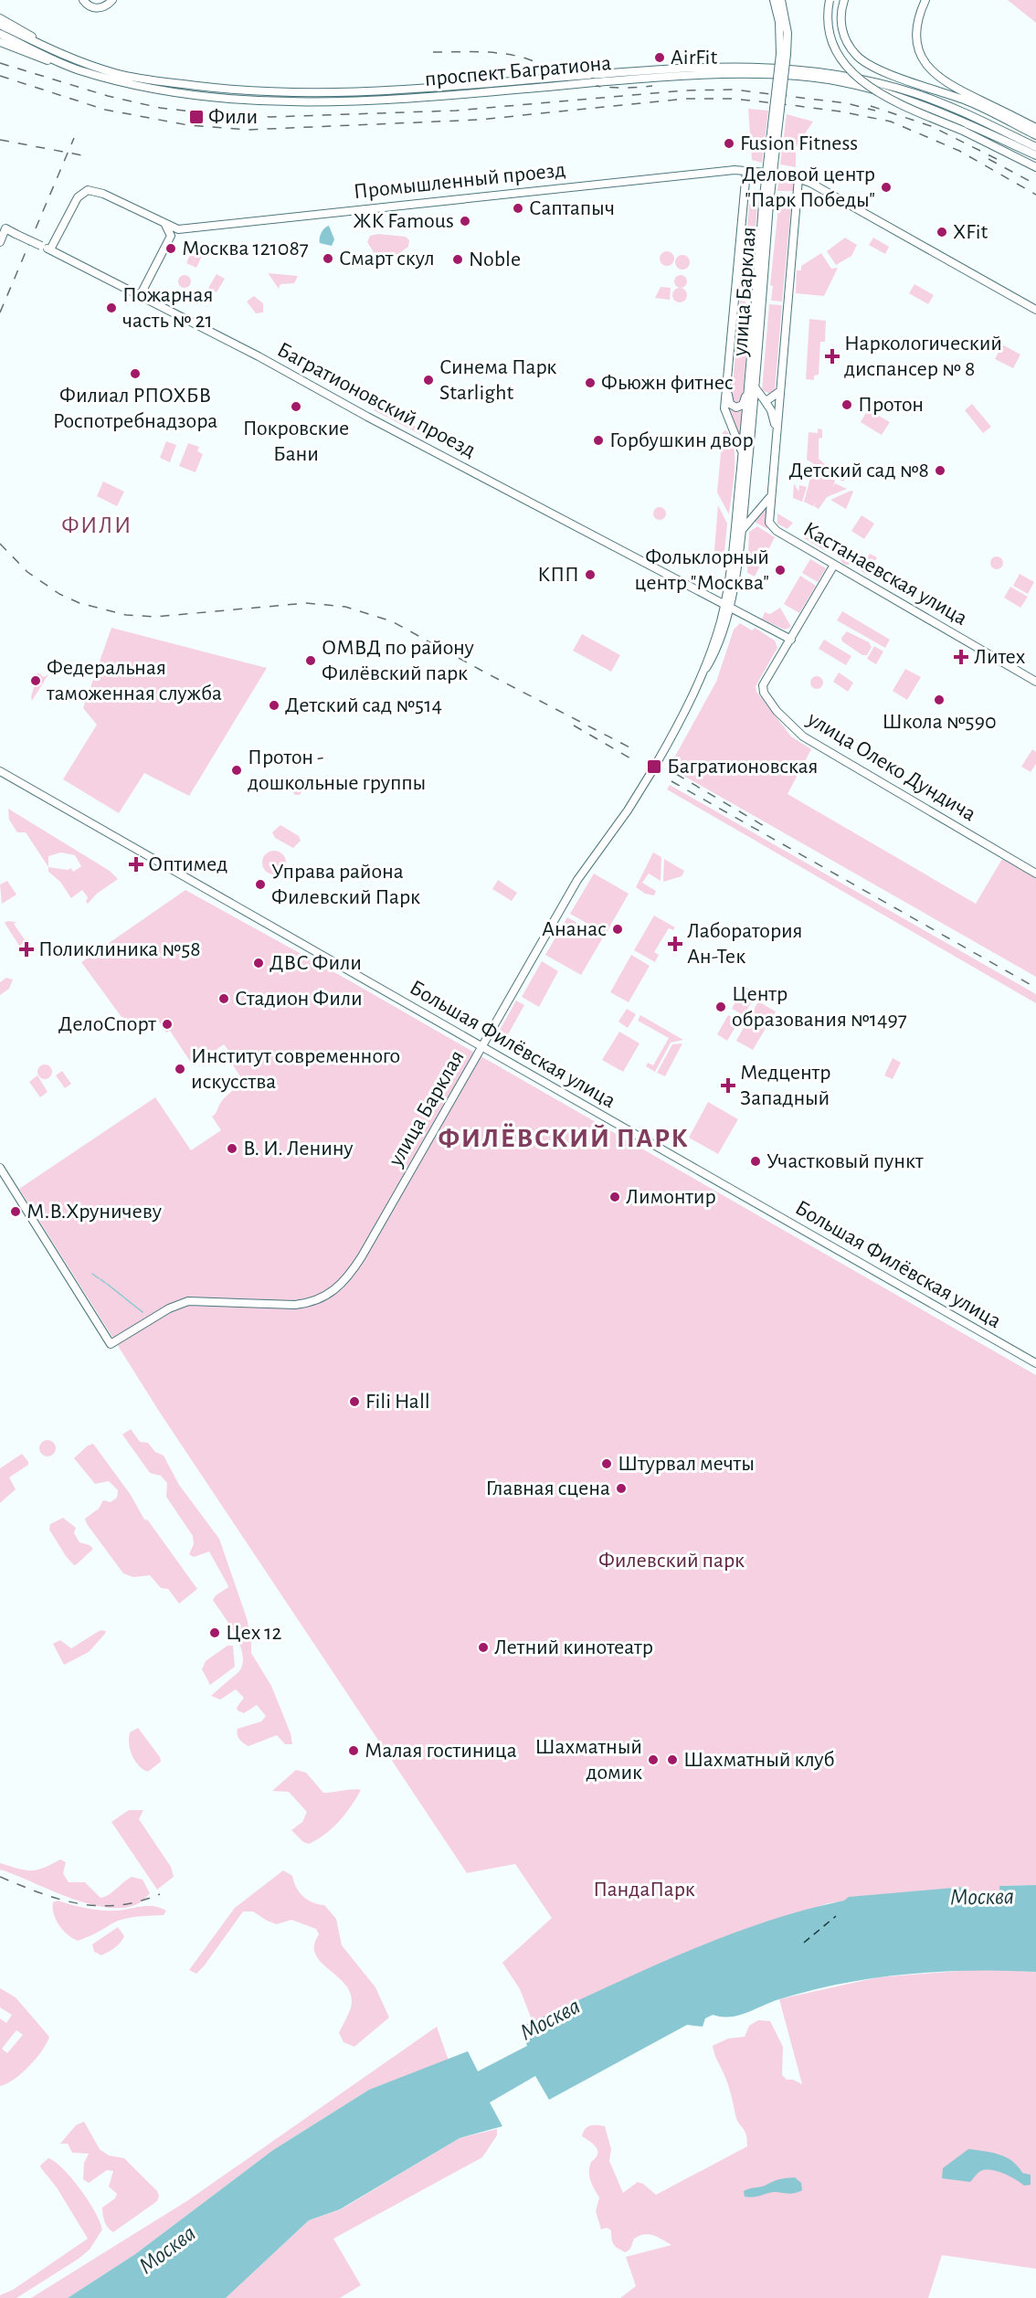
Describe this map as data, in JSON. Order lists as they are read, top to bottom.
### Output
{
  "streets": {
    "main road": ["проспект Багратиона"],
    "street": [
      "Промышленный проезд",
      "улица Барклая",
      "Багратионовский проезд",
      "Кастанаевская улица",
      "улица Олеко Дундича",
      "Большая Филёвская улица"
    ]
  },
  "crossings": [
    ["Промышленный проезд", "Багратионовский проезд"],
    ["улица Барклая", "Багратионовский проезд"],
    ["улица Барклая", "Большая Филёвская улица"],
    ["Кастанаевская улица", "улица Олеко Дундича"]
  ],
  "districts": ["ФИЛИ", "ФИЛЁВСКИЙ ПАРК"],
  "water": ["Москва"],
  "parks": ["Филевский парк", "ПандаПарк"],
  "places": {
    "other": [
      "AirFit",
      "Fusion Fitness",
      "Деловой центр \"Парк Победы\"",
      "Саптапыч",
      "ЖК Famous",
      "XFit",
      "Москва 121087",
      "Смарт скул",
      "Noble",
      "Пожарная часть № 21",
      "Филиал РПОХБВ Роспотребнадзора",
      "Синема Парк Starlight",
      "Фьюжн фитнес",
      "Протон",
      "Покровские Бани",
      "Горбушкин двор",
      "Детский сад №8",
      "Фольклорный центр \"Москва\"",
      "КПП",
      "ОМВД по району Филёвский парк",
      "Федеральная таможенная служба",
      "Школа №590",
      "Детский сад №514",
      "Протон - дошкольные группы",
      "Управа района Филевский Парк",
      "Ананас",
      "ДВС Фили",
      "Стадион Фили",
      "Центр образования №1497",
      "ДелоСпорт",
      "Институт современного искусства",
      "В. И. Ленину",
      "Участковый пункт",
      "Лимонтир",
      "М.В.Хруничеву",
      "Fili Hall",
      "Штурвал мечты",
      "Главная сцена",
      "Цех 12",
      "Летний кинотеатр",
      "Малая гостиница",
      "Шахматный домик",
      "Шахматный клуб"
    ],
    "transit": ["Фили", "Багратионовская"],
    "health": [
      "Наркологический диспансер № 8",
      "Литех",
      "Оптимед",
      "Лаборатория Ан-Тек",
      "Поликлиника №58",
      "Медцентр Западный"
    ]
  }
}
